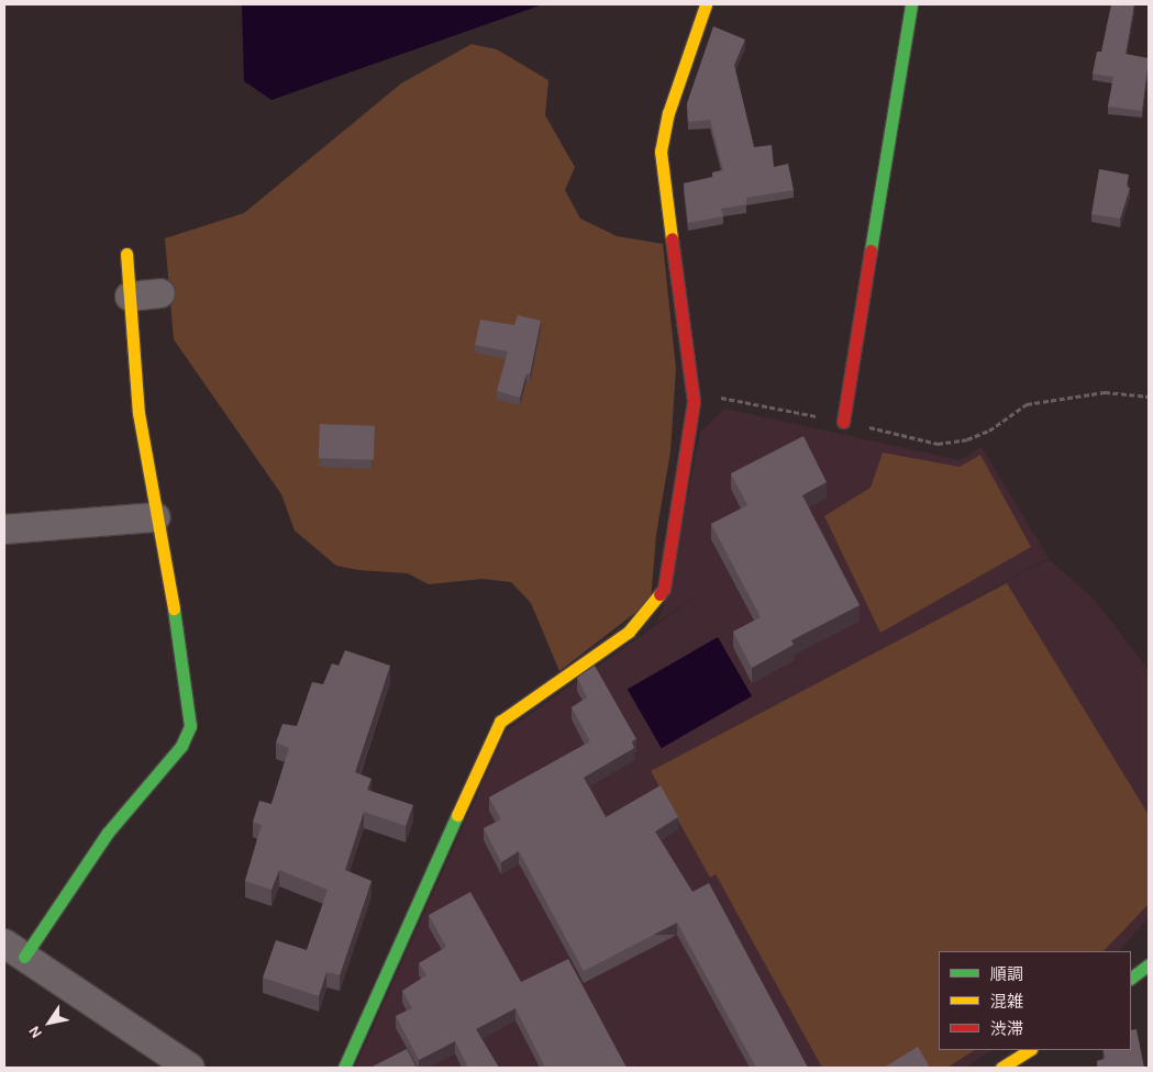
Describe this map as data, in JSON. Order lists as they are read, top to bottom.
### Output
{
  "legend": ["順調", "混雑", "渋滞"],
  "north": "bottom left"
}
